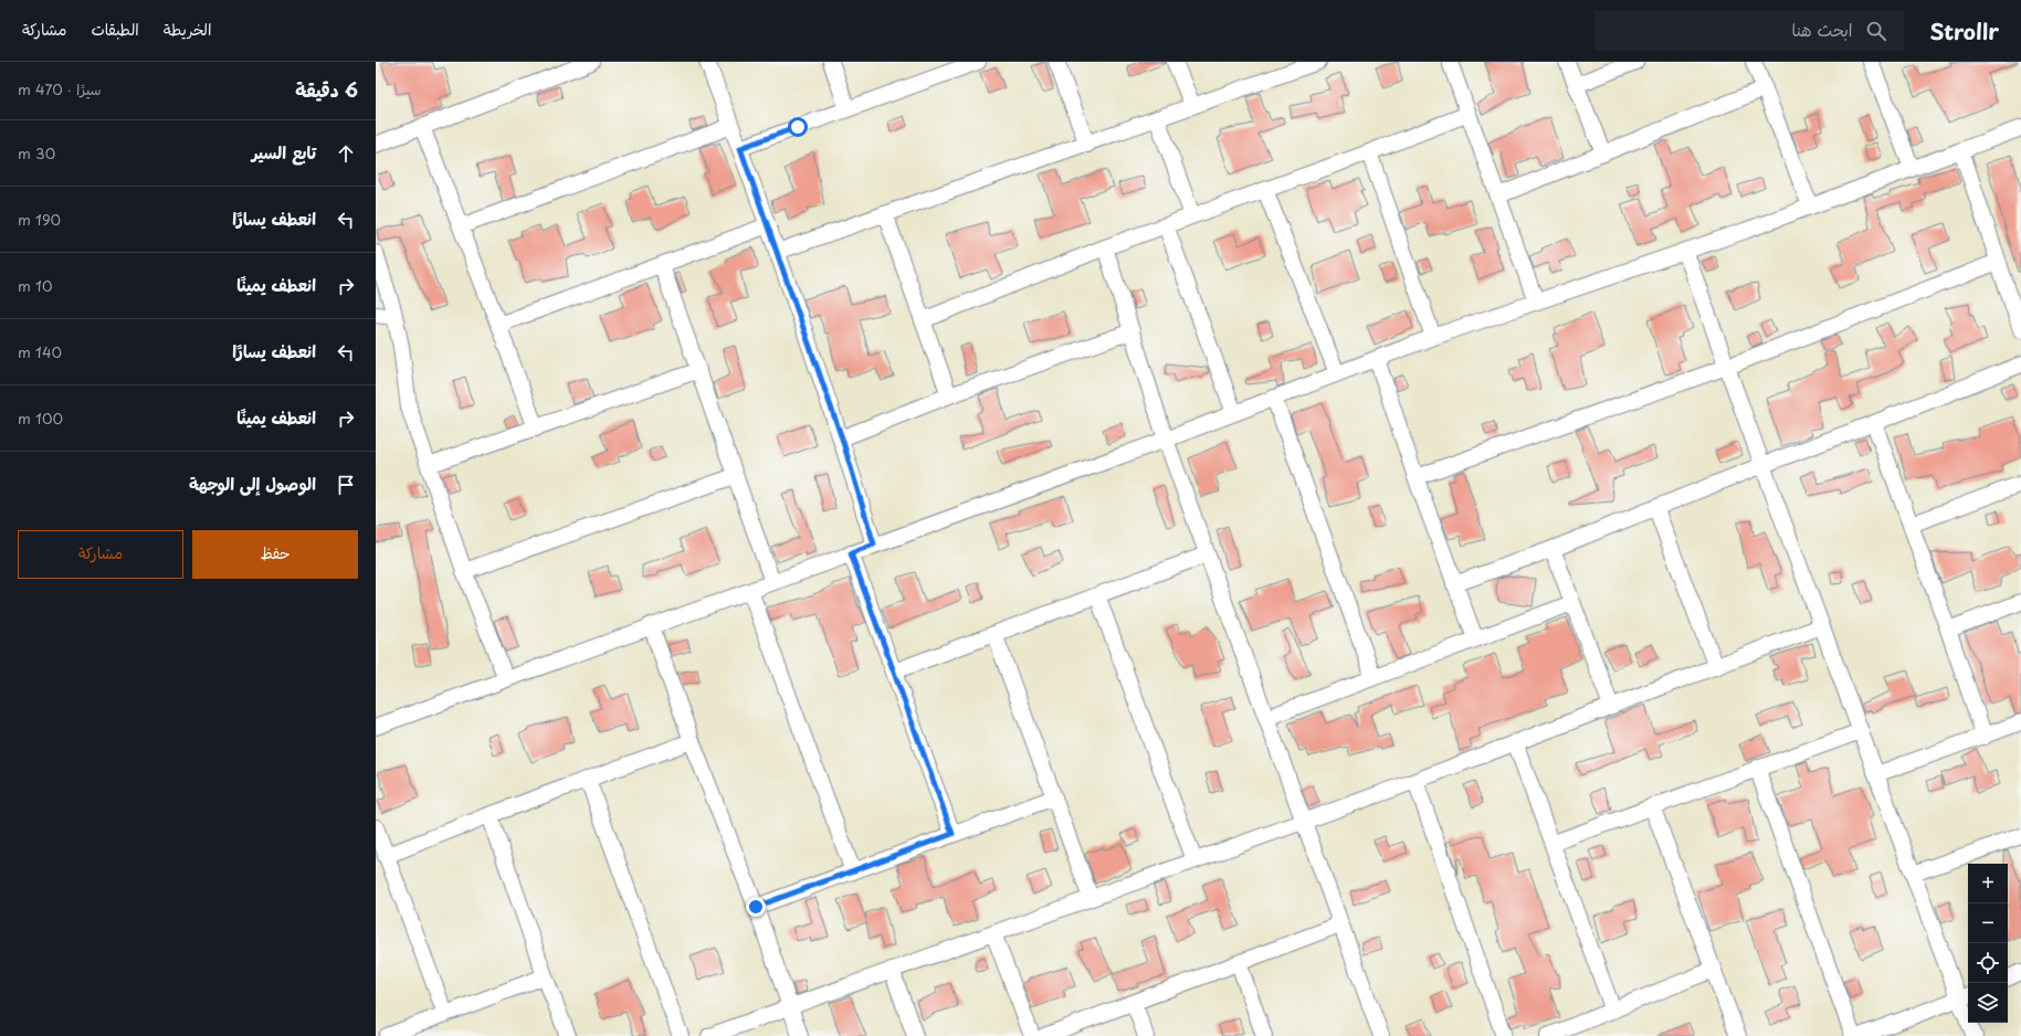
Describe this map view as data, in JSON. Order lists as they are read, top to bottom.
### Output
{
  "page": {
    "header": "Strollr",
    "search": "ابحث هنا",
    "nav": ["الخريطة", "الطبقات", "مشاركة"],
    "heading": ["6 دقيقة", "سيرًا · 470 m"],
    "list": [
      ["تابع السير", "30 m"],
      ["انعطف يسارًا", "190 m"],
      ["انعطف يمينًا", "10 m"],
      ["انعطف يسارًا", "140 m"],
      ["انعطف يمينًا", "100 m"],
      "الوصول إلى الوجهة"
    ],
    "buttons": ["حفظ", "مشاركة"],
    "map_buttons": ["+", "−"]
  }
}
